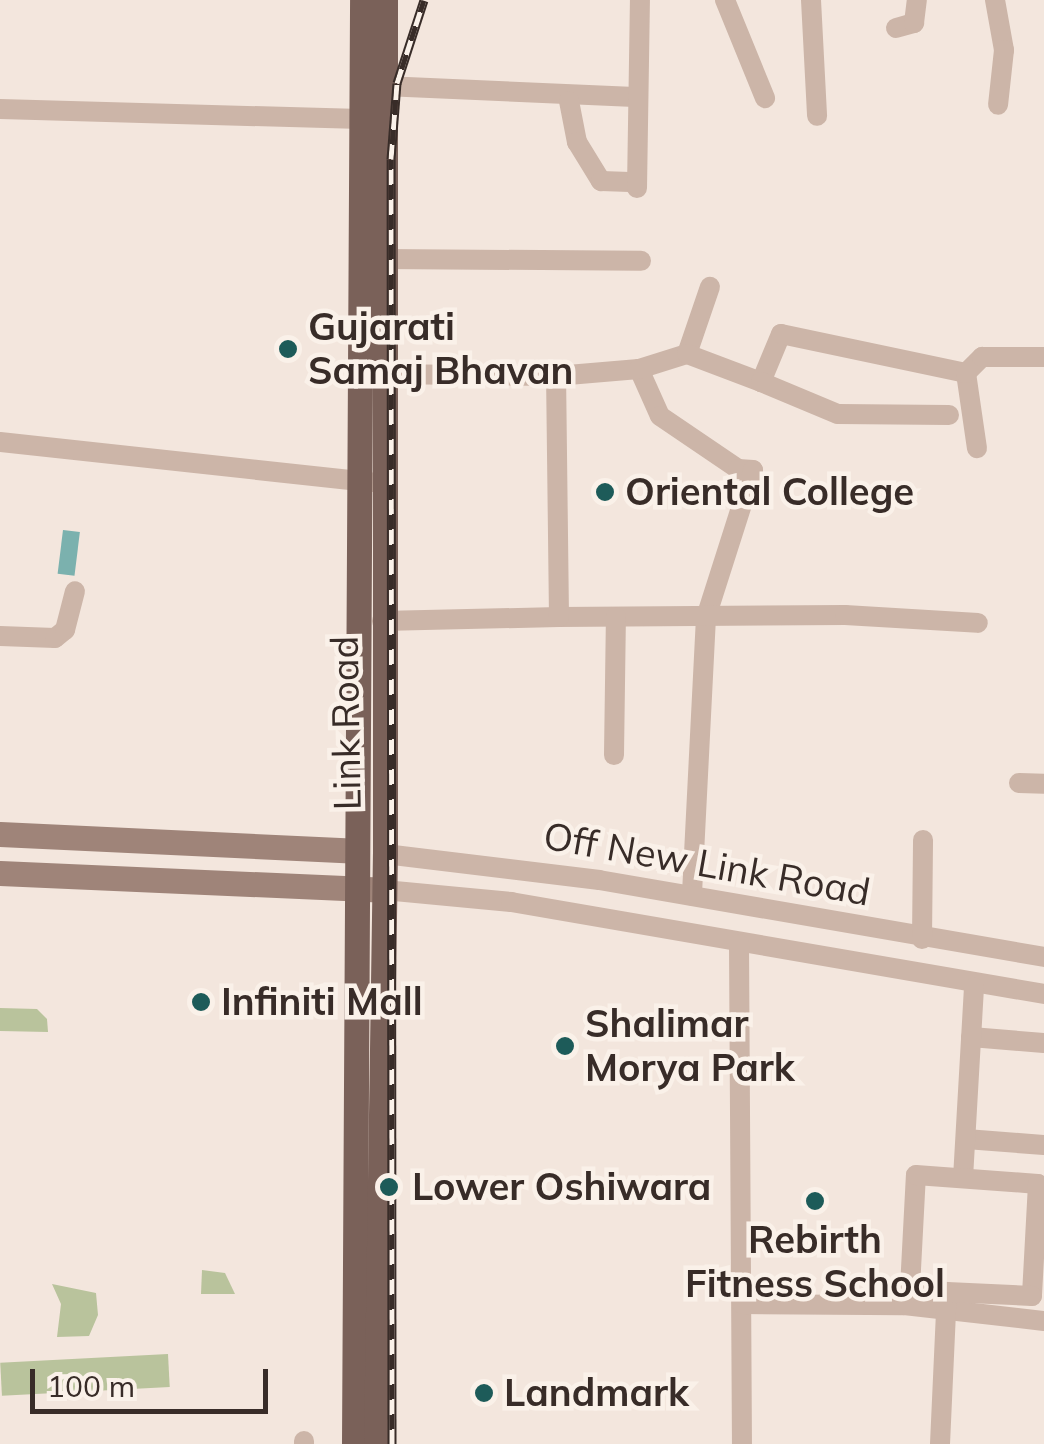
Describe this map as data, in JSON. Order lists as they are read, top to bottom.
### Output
{
  "streets": {
    "main road": ["Link Road", "Off New Link Road"]
  },
  "crossings": [
    ["Link Road", "Off New Link Road"]
  ],
  "places": [
    "Gujarati Samaj Bhavan",
    "Oriental College",
    "Infiniti Mall",
    "Shalimar Morya Park",
    "Lower Oshiwara",
    "Rebirth Fitness School",
    "Landmark"
  ],
  "scale_bar": "100 m"
}
